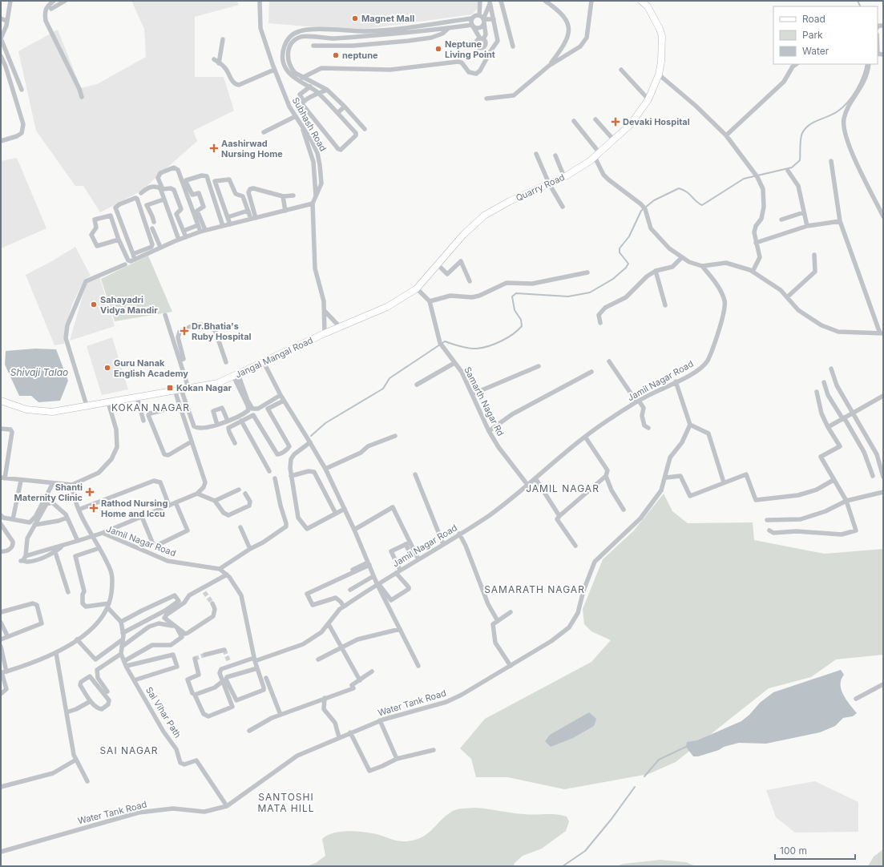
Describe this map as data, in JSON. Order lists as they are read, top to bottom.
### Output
{
  "streets": {
    "main road": ["Quarry Road", "Jangal Mangal Road"],
    "street": [
      "Subhash Road",
      "Jamil Nagar Road",
      "Samarth Nagar Rd",
      "Water Tank Road",
      "Sai Vihar Path"
    ]
  },
  "crossings": [
    ["Subhash Road", "Jangal Mangal Road"],
    ["Quarry Road", "Jangal Mangal Road"],
    ["Jamil Nagar Road", "Samarth Nagar Rd"],
    ["Water Tank Road", "Sai Vihar Path"]
  ],
  "districts": [
    "KOKAN NAGAR",
    "JAMIL NAGAR",
    "SAMARATH NAGAR",
    "SAI NAGAR",
    "SANTOSHI MATA HILL"
  ],
  "water": ["Shivaji Talao"],
  "places": {
    "other": [
      "Magnet Mall",
      "Neptune Living Point",
      "neptune",
      "Sahayadri Vidya Mandir",
      "Guru Nanak English Academy"
    ],
    "health": [
      "Devaki Hospital",
      "Aashirwad Nursing Home",
      "Dr.Bhatia's Ruby Hospital",
      "Shanti Maternity Clinic",
      "Rathod Nursing Home and Iccu"
    ],
    "transit": ["Kokan Nagar"]
  },
  "legend": ["Road", "Park", "Water"],
  "scale_bar": "100 m"
}
